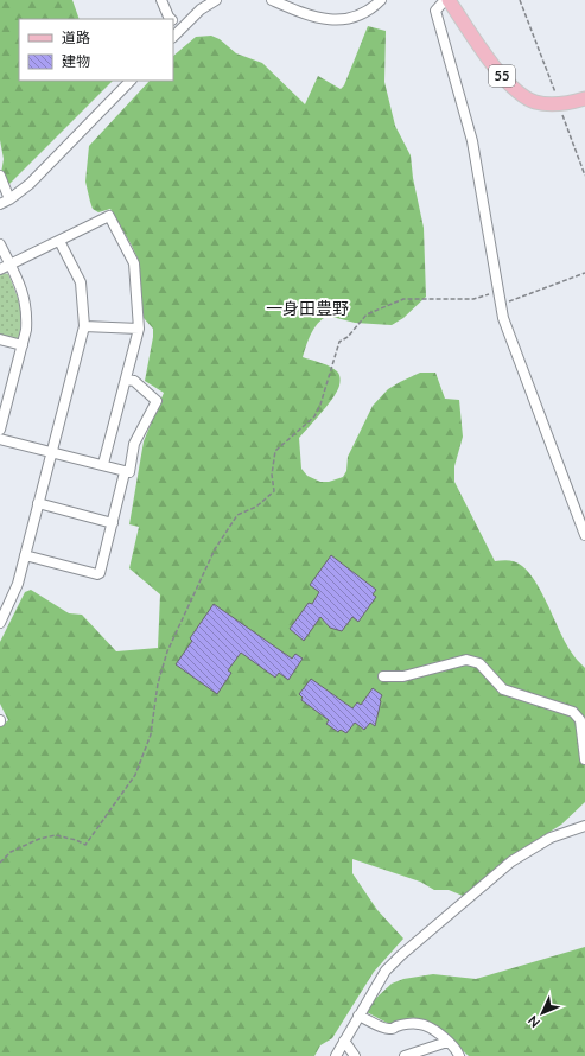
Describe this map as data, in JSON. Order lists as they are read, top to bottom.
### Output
{
  "streets": {
    "main road": ["55"]
  },
  "districts": ["一身田豊野"],
  "legend": ["道路", "建物"],
  "north": "bottom left"
}
